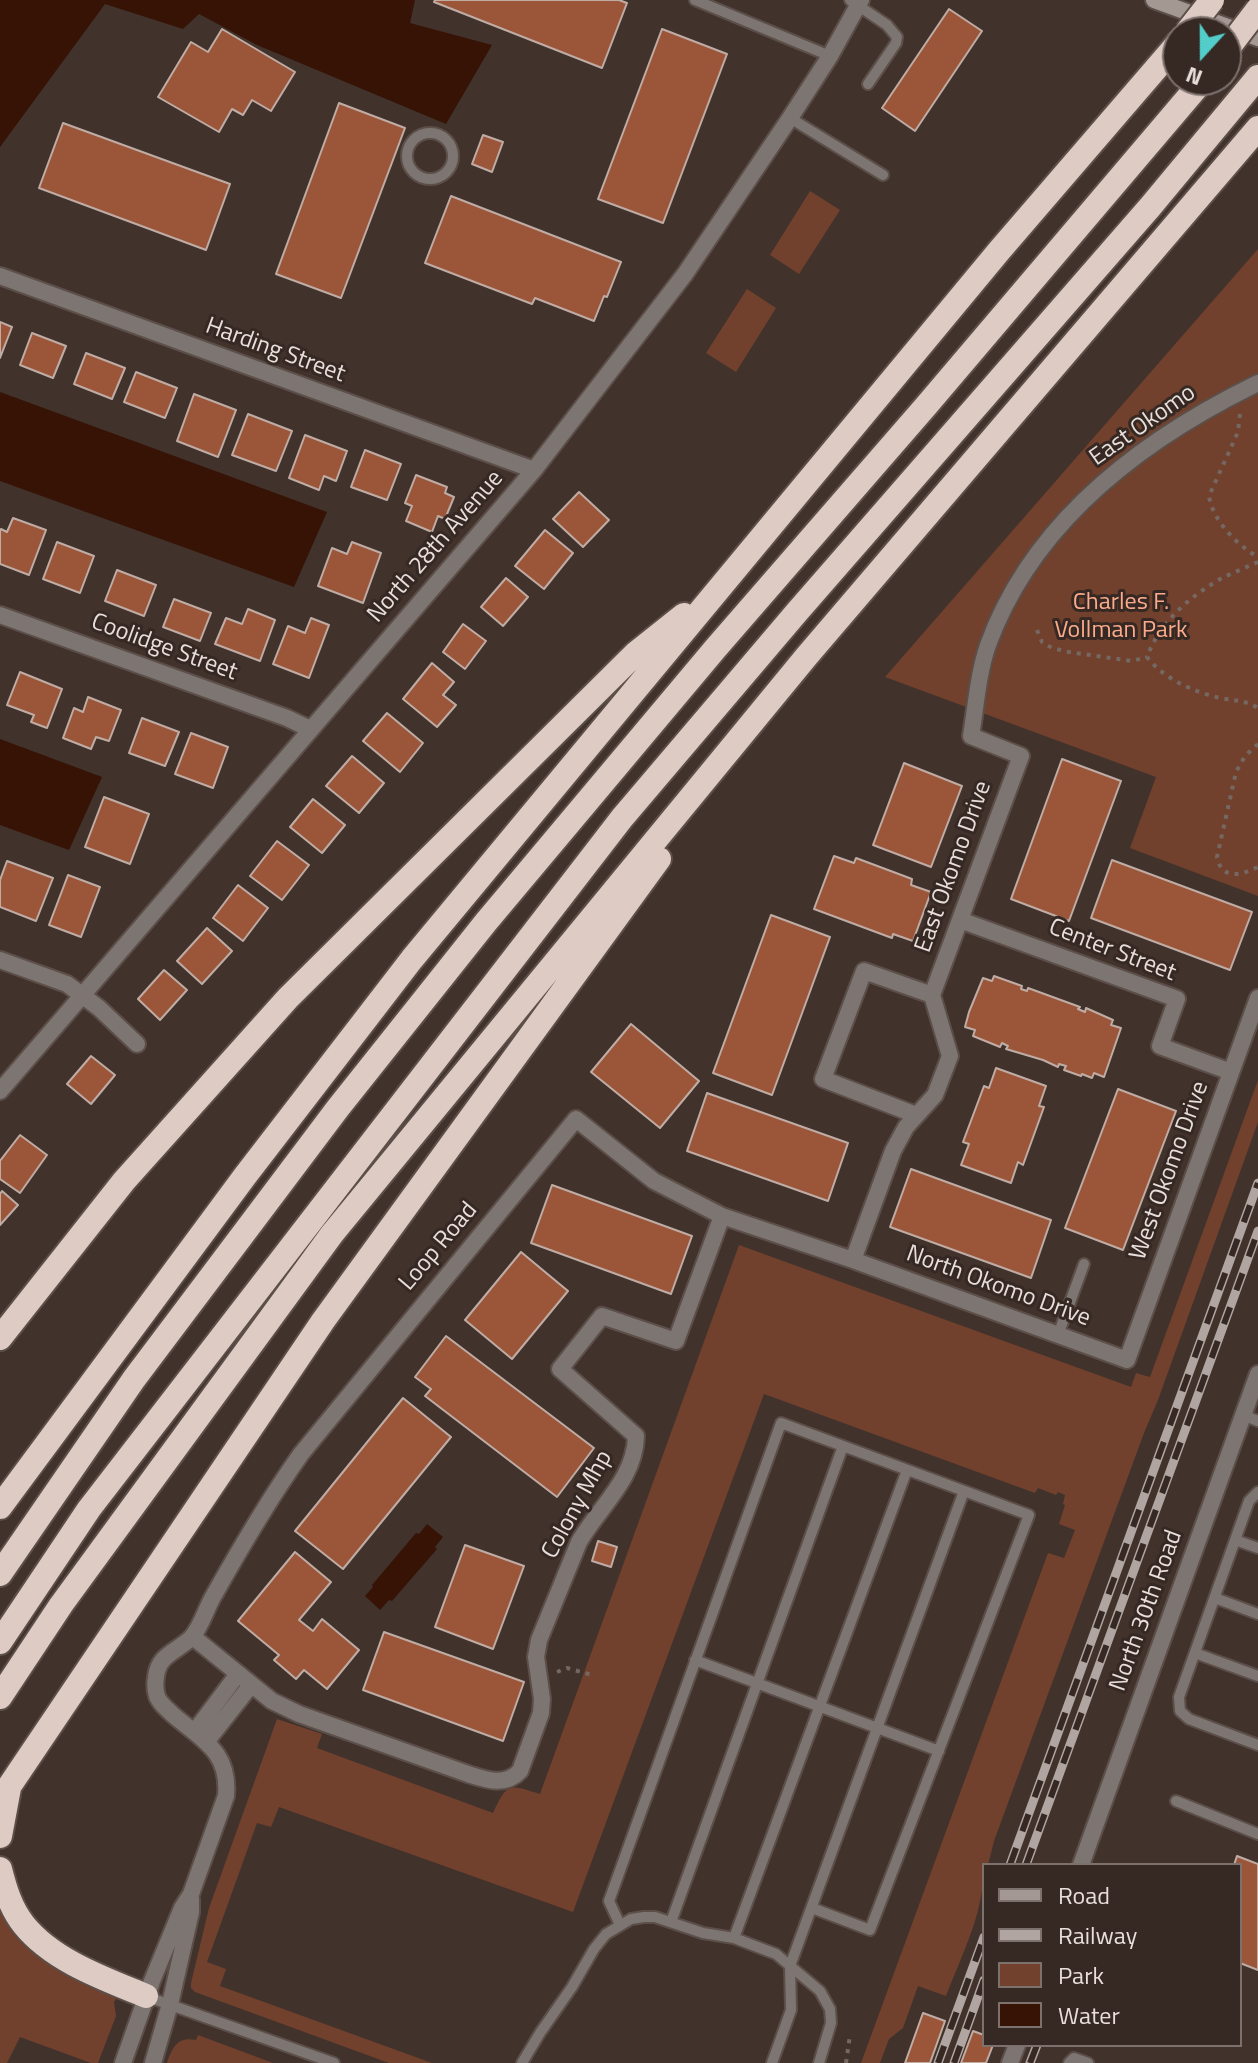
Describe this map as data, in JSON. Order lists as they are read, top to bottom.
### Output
{
  "streets": {
    "street": [
      "Harding Street",
      "East Okomo",
      "North 28th Avenue",
      "Coolidge Street",
      "East Okomo Drive",
      "Center Street",
      "West Okomo Drive",
      "Loop Road",
      "North Okomo Drive",
      "Colony Mhp",
      "North 30th Road"
    ]
  },
  "crossings": [
    ["Harding Street", "North 28th Avenue"],
    ["East Okomo", "East Okomo Drive"],
    ["North 28th Avenue", "Coolidge Street"],
    ["East Okomo Drive", "Center Street"],
    ["Center Street", "West Okomo Drive"],
    ["West Okomo Drive", "North Okomo Drive"],
    ["Loop Road", "North Okomo Drive"],
    ["North Okomo Drive", "Colony Mhp"]
  ],
  "parks": ["Charles F. Vollman Park"],
  "legend": [
    "Road",
    "Railway",
    "Park",
    "Water"
  ],
  "north": "bottom"
}
